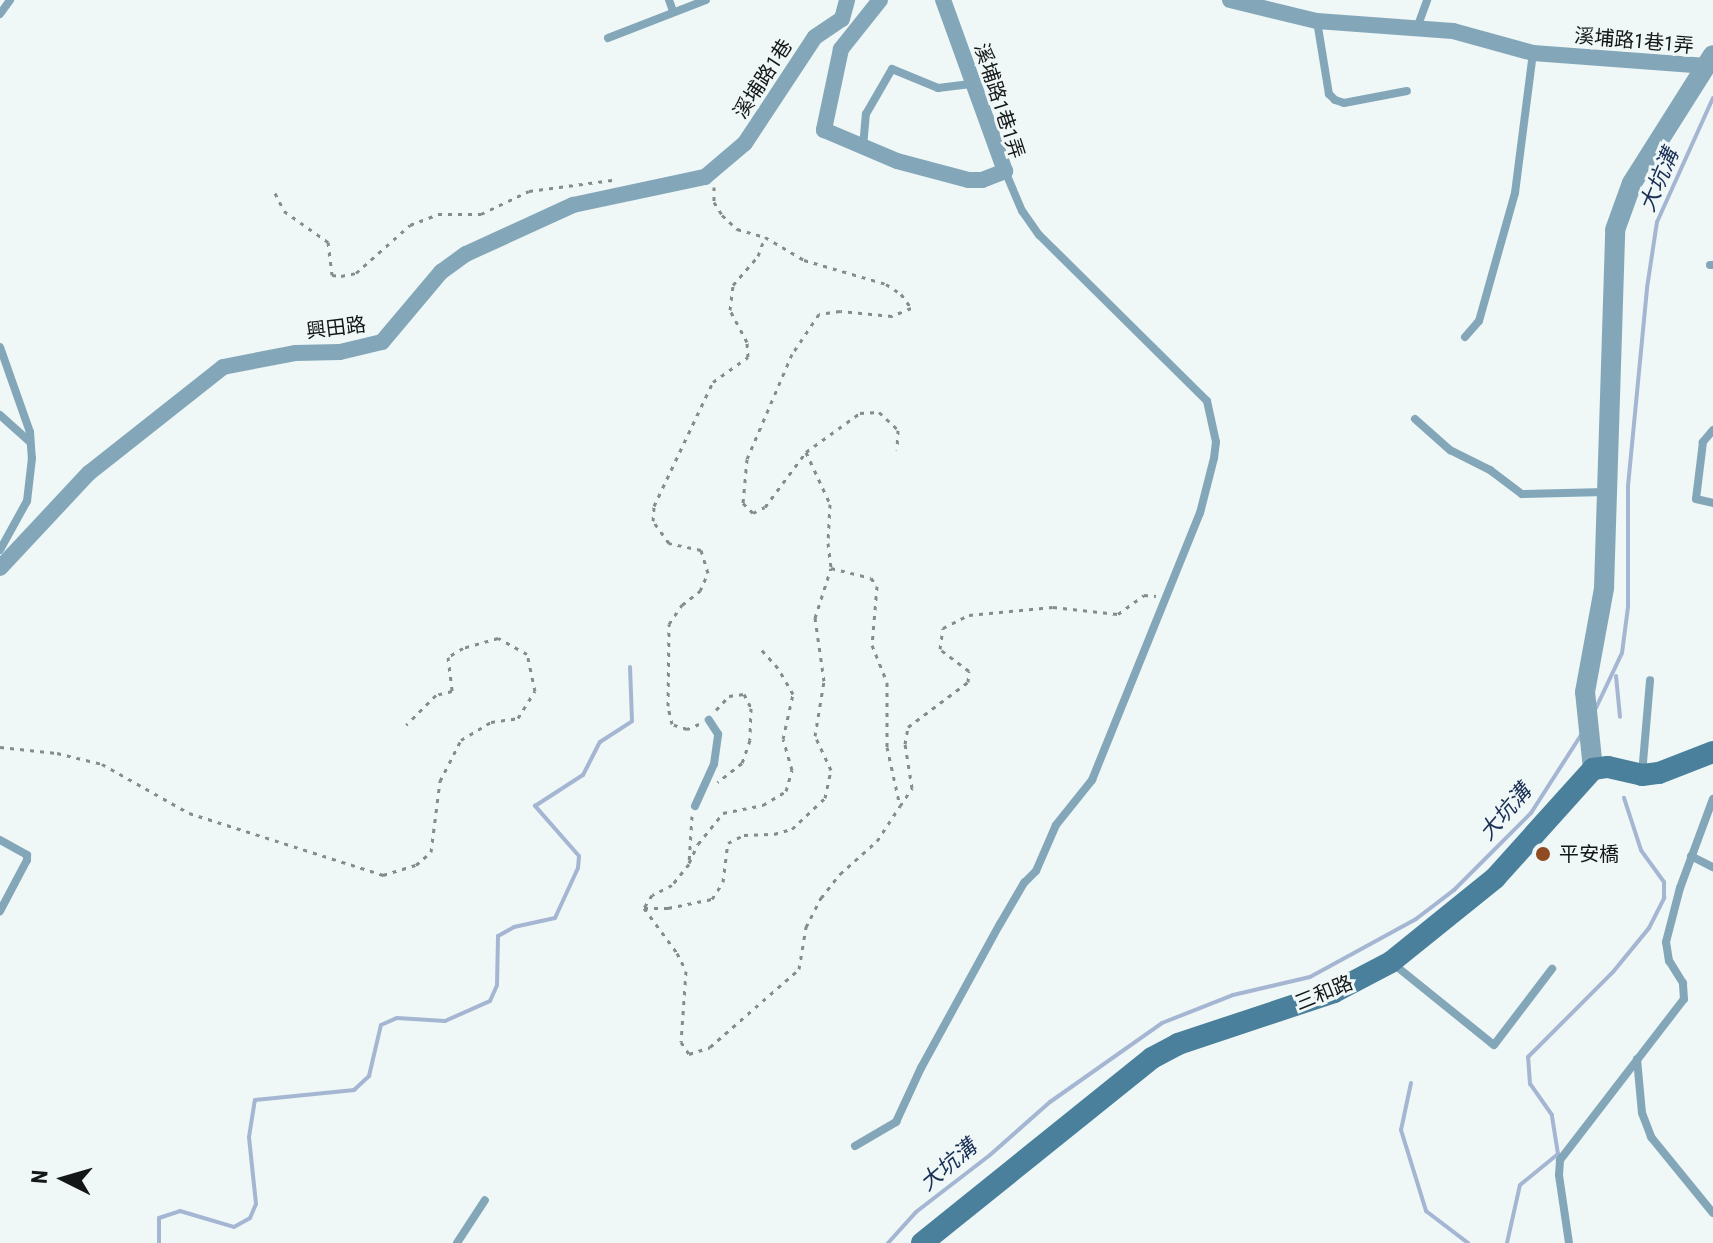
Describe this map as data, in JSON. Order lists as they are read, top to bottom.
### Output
{
  "streets": {
    "main road": ["三和路"],
    "street": ["溪埔路1巷1弄", "溪埔路1巷", "興田路"]
  },
  "crossings": [
    ["溪埔路1巷", "興田路"]
  ],
  "water": ["大坑溝"],
  "places": ["平安橋"],
  "north": "left"
}
